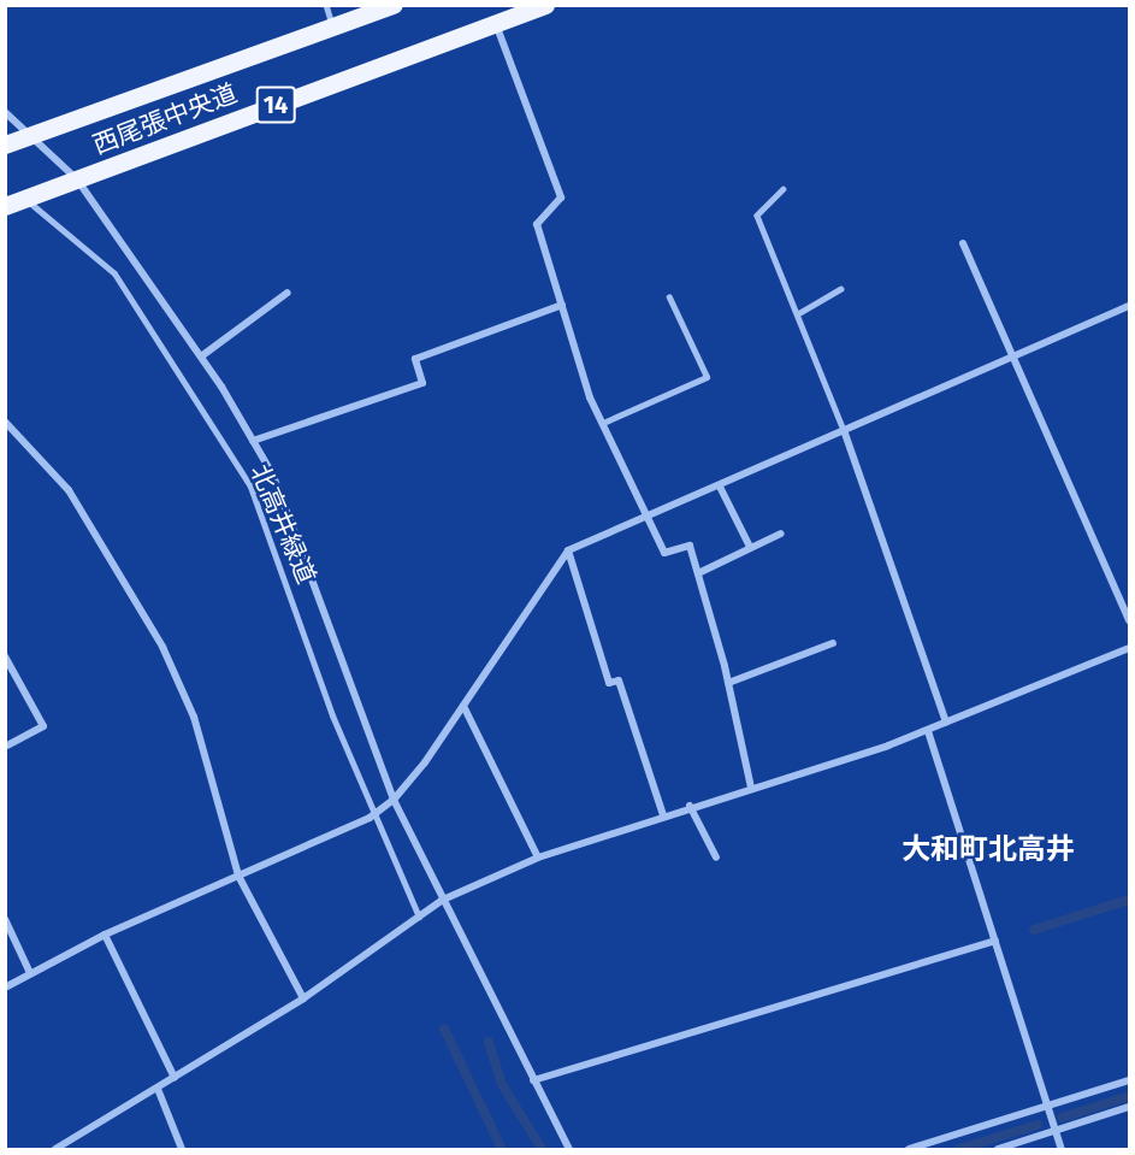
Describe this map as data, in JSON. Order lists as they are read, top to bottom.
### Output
{
  "streets": {
    "main road": ["14", "西尾張中央道"],
    "street": ["北高井緑道"]
  },
  "crossings": [
    ["西尾張中央道", "北高井緑道"]
  ],
  "districts": ["大和町北高井"]
}
